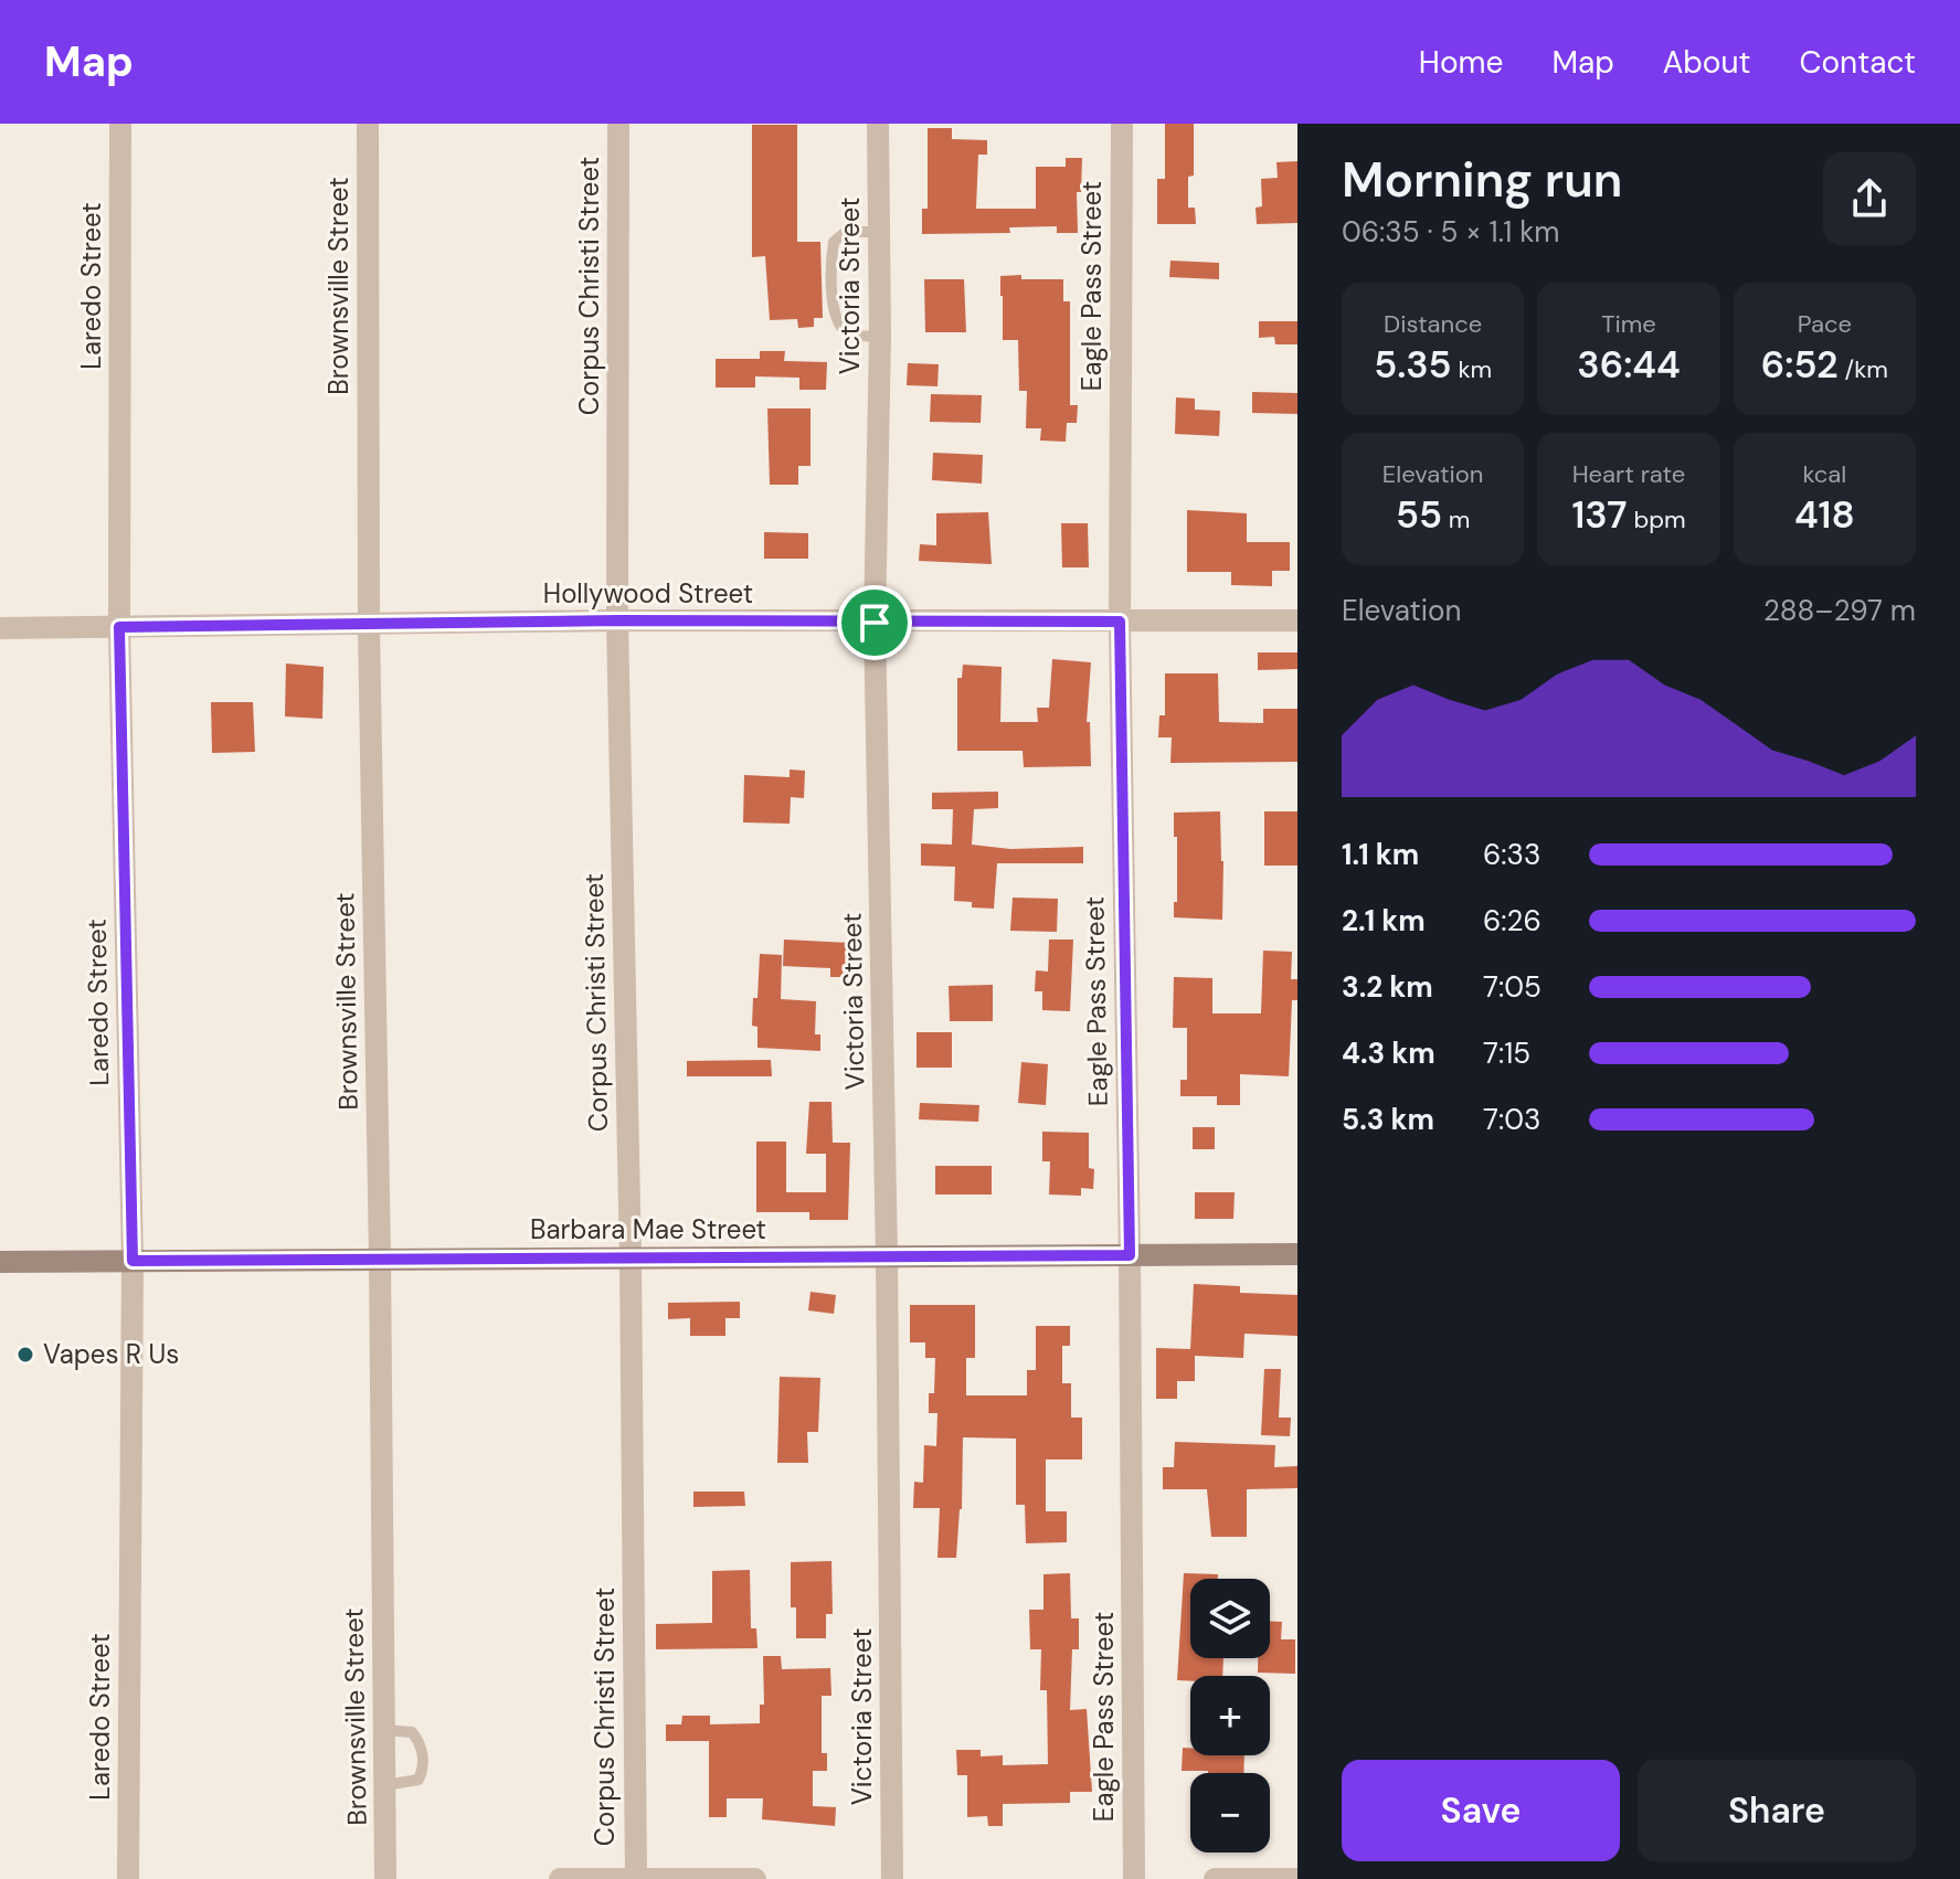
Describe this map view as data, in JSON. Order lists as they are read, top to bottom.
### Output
{
  "streets": {
    "street": [
      "Laredo Street",
      "Brownsville Street",
      "Corpus Christi Street",
      "Victoria Street",
      "Eagle Pass Street",
      "Hollywood Street",
      "Barbara Mae Street"
    ]
  },
  "crossings": [
    ["Laredo Street", "Hollywood Street"],
    ["Laredo Street", "Barbara Mae Street"],
    ["Brownsville Street", "Hollywood Street"],
    ["Brownsville Street", "Barbara Mae Street"],
    ["Corpus Christi Street", "Hollywood Street"],
    ["Corpus Christi Street", "Barbara Mae Street"],
    ["Victoria Street", "Hollywood Street"],
    ["Victoria Street", "Barbara Mae Street"],
    ["Eagle Pass Street", "Hollywood Street"],
    ["Eagle Pass Street", "Barbara Mae Street"]
  ],
  "places": ["Vapes R Us"],
  "page": {
    "header": "Map",
    "nav": [
      "Home",
      "Map",
      "About",
      "Contact"
    ],
    "heading": ["Morning run", "06:35 · 5 × 1.1 km"],
    "stats": [
      ["Distance", "5.35 km"],
      ["Time", "36:44"],
      ["Pace", "6:52 /km"],
      ["Elevation", "55 m"],
      ["Heart rate", "137 bpm"],
      ["kcal", "418"]
    ],
    "chart": ["Elevation", "288–297 m"],
    "list": [
      {
        "name": "1.1 km",
        "note": "6:33"
      },
      {
        "name": "2.1 km",
        "note": "6:26"
      },
      {
        "name": "3.2 km",
        "note": "7:05"
      },
      {
        "name": "4.3 km",
        "note": "7:15"
      },
      {
        "name": "5.3 km",
        "note": "7:03"
      }
    ],
    "map_buttons": ["+", "−"],
    "buttons": ["Save", "Share"]
  }
}
